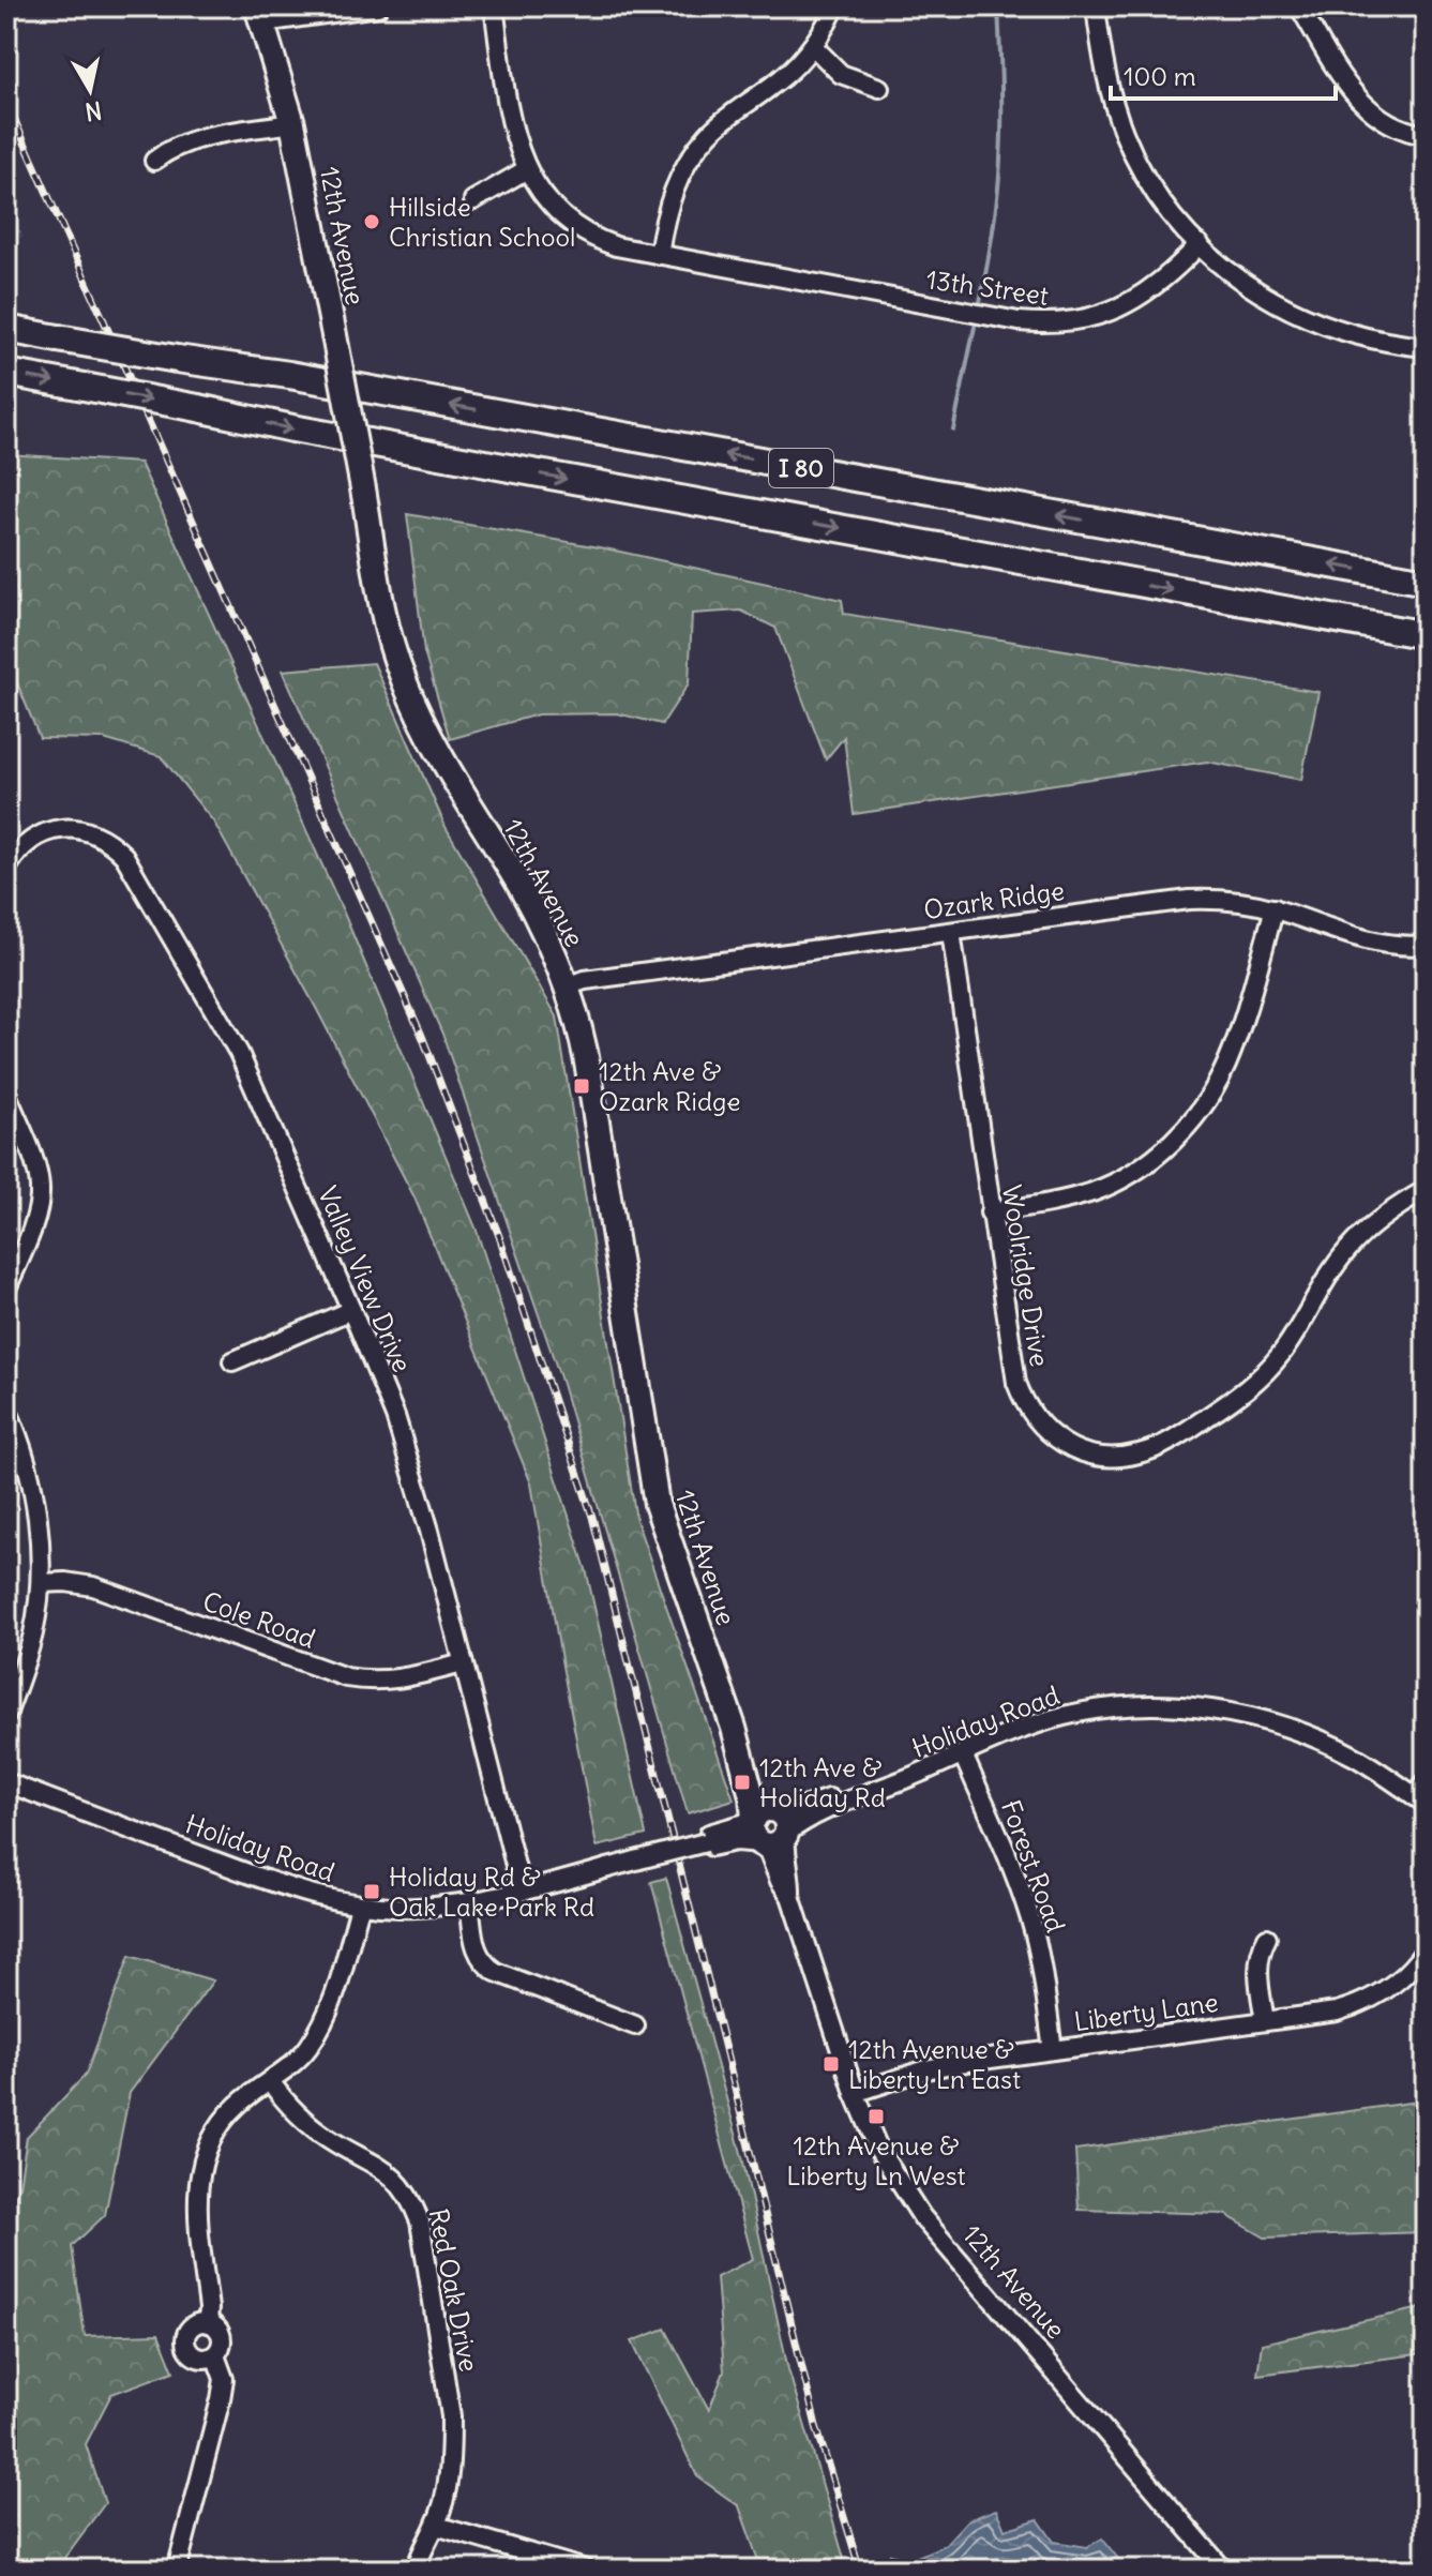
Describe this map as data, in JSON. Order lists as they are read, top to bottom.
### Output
{
  "streets": {
    "highway": ["I 80"],
    "main road": ["12th Avenue"],
    "street": [
      "13th Street",
      "Ozark Ridge",
      "Woolridge Drive",
      "Valley View Drive",
      "Cole Road",
      "Holiday Road",
      "Forest Road",
      "Liberty Lane",
      "Red Oak Drive"
    ]
  },
  "crossings": [
    ["12th Avenue", "Ozark Ridge"],
    ["12th Avenue", "Holiday Road"],
    ["12th Avenue", "Liberty Lane"],
    ["Ozark Ridge", "Woolridge Drive"],
    ["Valley View Drive", "Cole Road"],
    ["Valley View Drive", "Holiday Road"],
    ["Holiday Road", "Forest Road"],
    ["Forest Road", "Liberty Lane"]
  ],
  "places": {
    "other": ["Hillside Christian School"],
    "transit": [
      "12th Ave & Ozark Ridge",
      "12th Ave & Holiday Rd",
      "Holiday Rd & Oak Lake Park Rd",
      "12th Avenue & Liberty Ln East",
      "12th Avenue & Liberty Ln West"
    ]
  },
  "scale_bar": "100 m",
  "north": "bottom"
}
